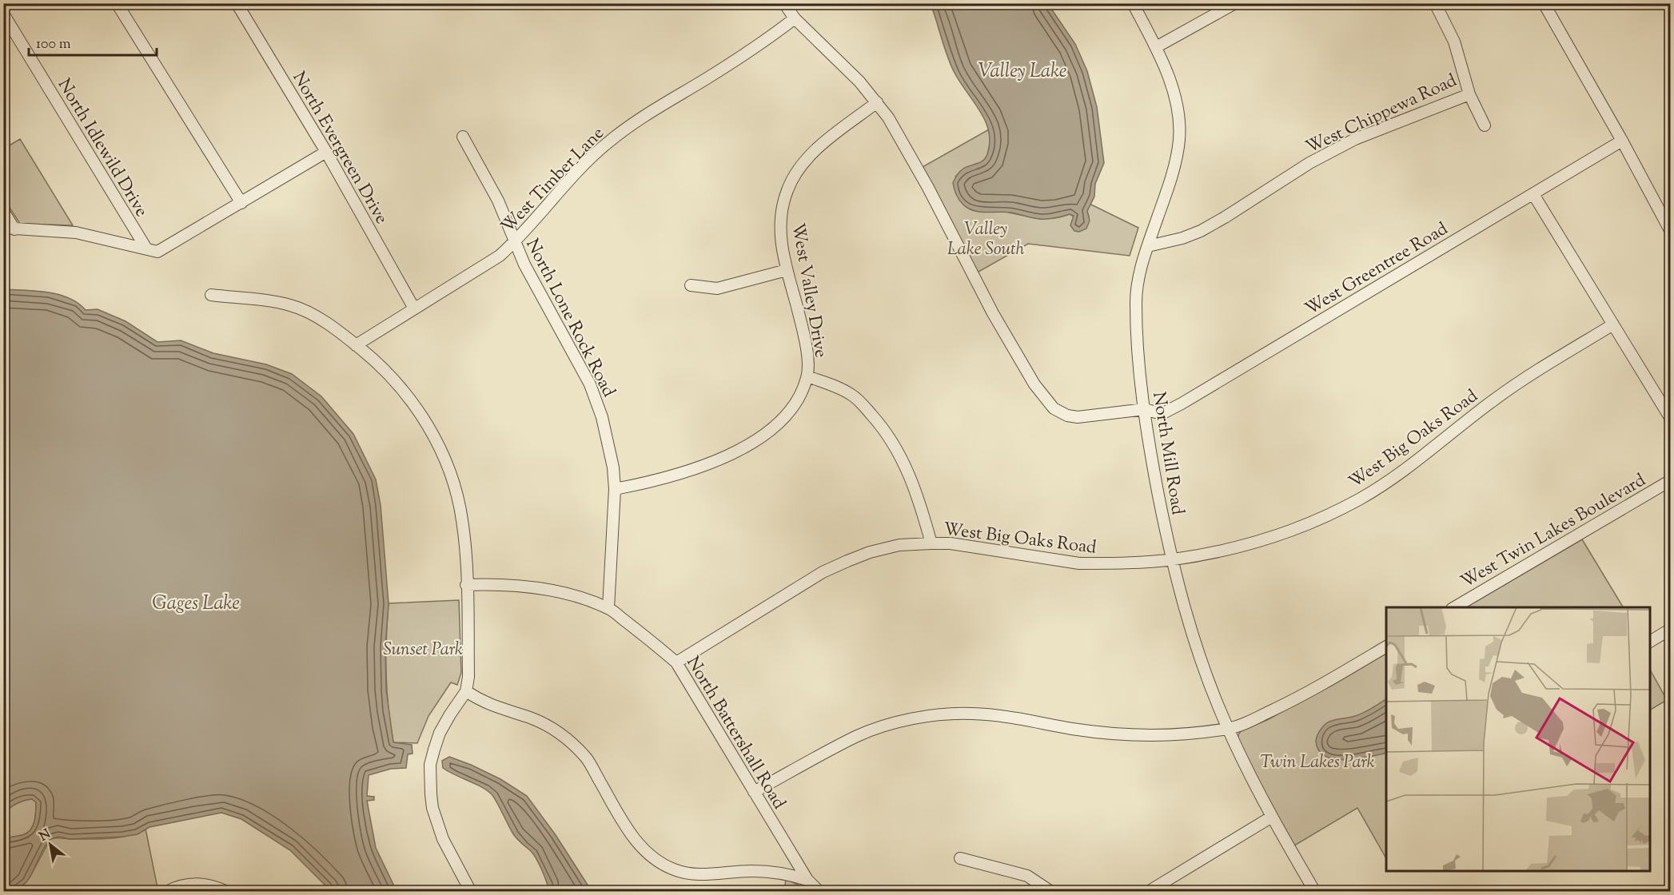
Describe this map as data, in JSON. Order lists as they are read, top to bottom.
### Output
{
  "streets": {
    "street": [
      "West Chippewa Road",
      "North Idlewild Drive",
      "North Evergreen Drive",
      "West Timber Lane",
      "West Greentree Road",
      "West Valley Drive",
      "North Lone Rock Road",
      "West Big Oaks Road",
      "North Mill Road",
      "West Twin Lakes Boulevard",
      "North Battershall Road"
    ]
  },
  "crossings": [
    ["West Chippewa Road", "North Mill Road"],
    ["North Evergreen Drive", "West Timber Lane"],
    ["West Timber Lane", "West Greentree Road"],
    ["West Timber Lane", "North Lone Rock Road"],
    ["West Greentree Road", "West Valley Drive"],
    ["West Greentree Road", "North Mill Road"],
    ["West Valley Drive", "North Lone Rock Road"],
    ["North Lone Rock Road", "North Battershall Road"],
    ["West Big Oaks Road", "North Mill Road"],
    ["West Big Oaks Road", "North Battershall Road"]
  ],
  "water": ["Valley Lake", "Gages Lake"],
  "parks": ["Valley Lake South", "Sunset Park", "Twin Lakes Park"],
  "scale_bar": "100 m",
  "north": "top left"
}
